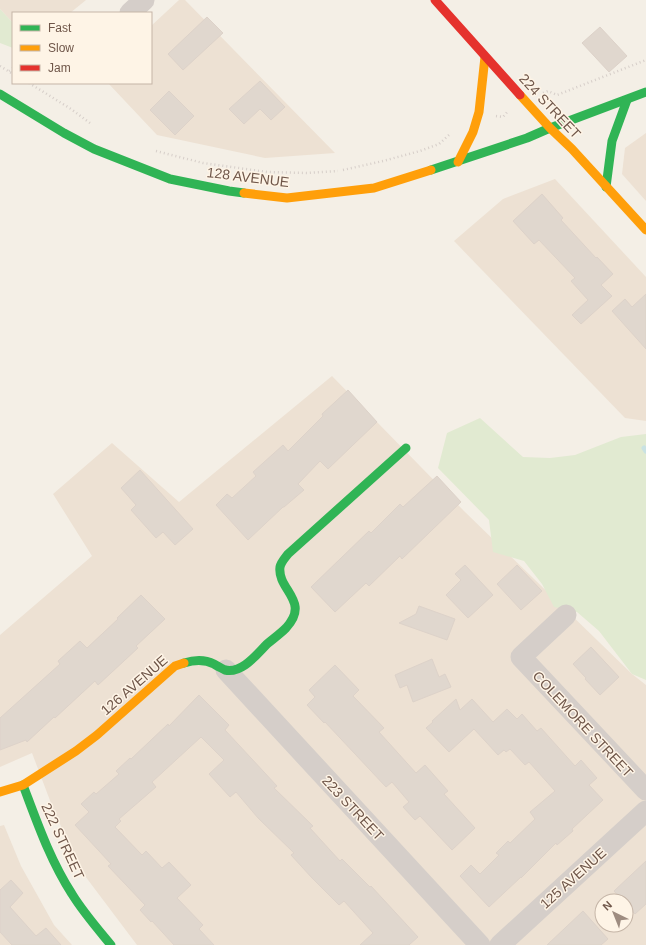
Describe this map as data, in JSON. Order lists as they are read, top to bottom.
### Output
{
  "streets": {
    "street": [
      "224 STREET",
      "128 AVENUE",
      "126 AVENUE",
      "COLEMORE STREET",
      "223 STREET",
      "222 STREET",
      "125 AVENUE"
    ]
  },
  "crossings": [
    ["224 STREET", "128 AVENUE"],
    ["126 AVENUE", "223 STREET"],
    ["126 AVENUE", "222 STREET"]
  ],
  "legend": ["Fast", "Slow", "Jam"],
  "north": "top left"
}
